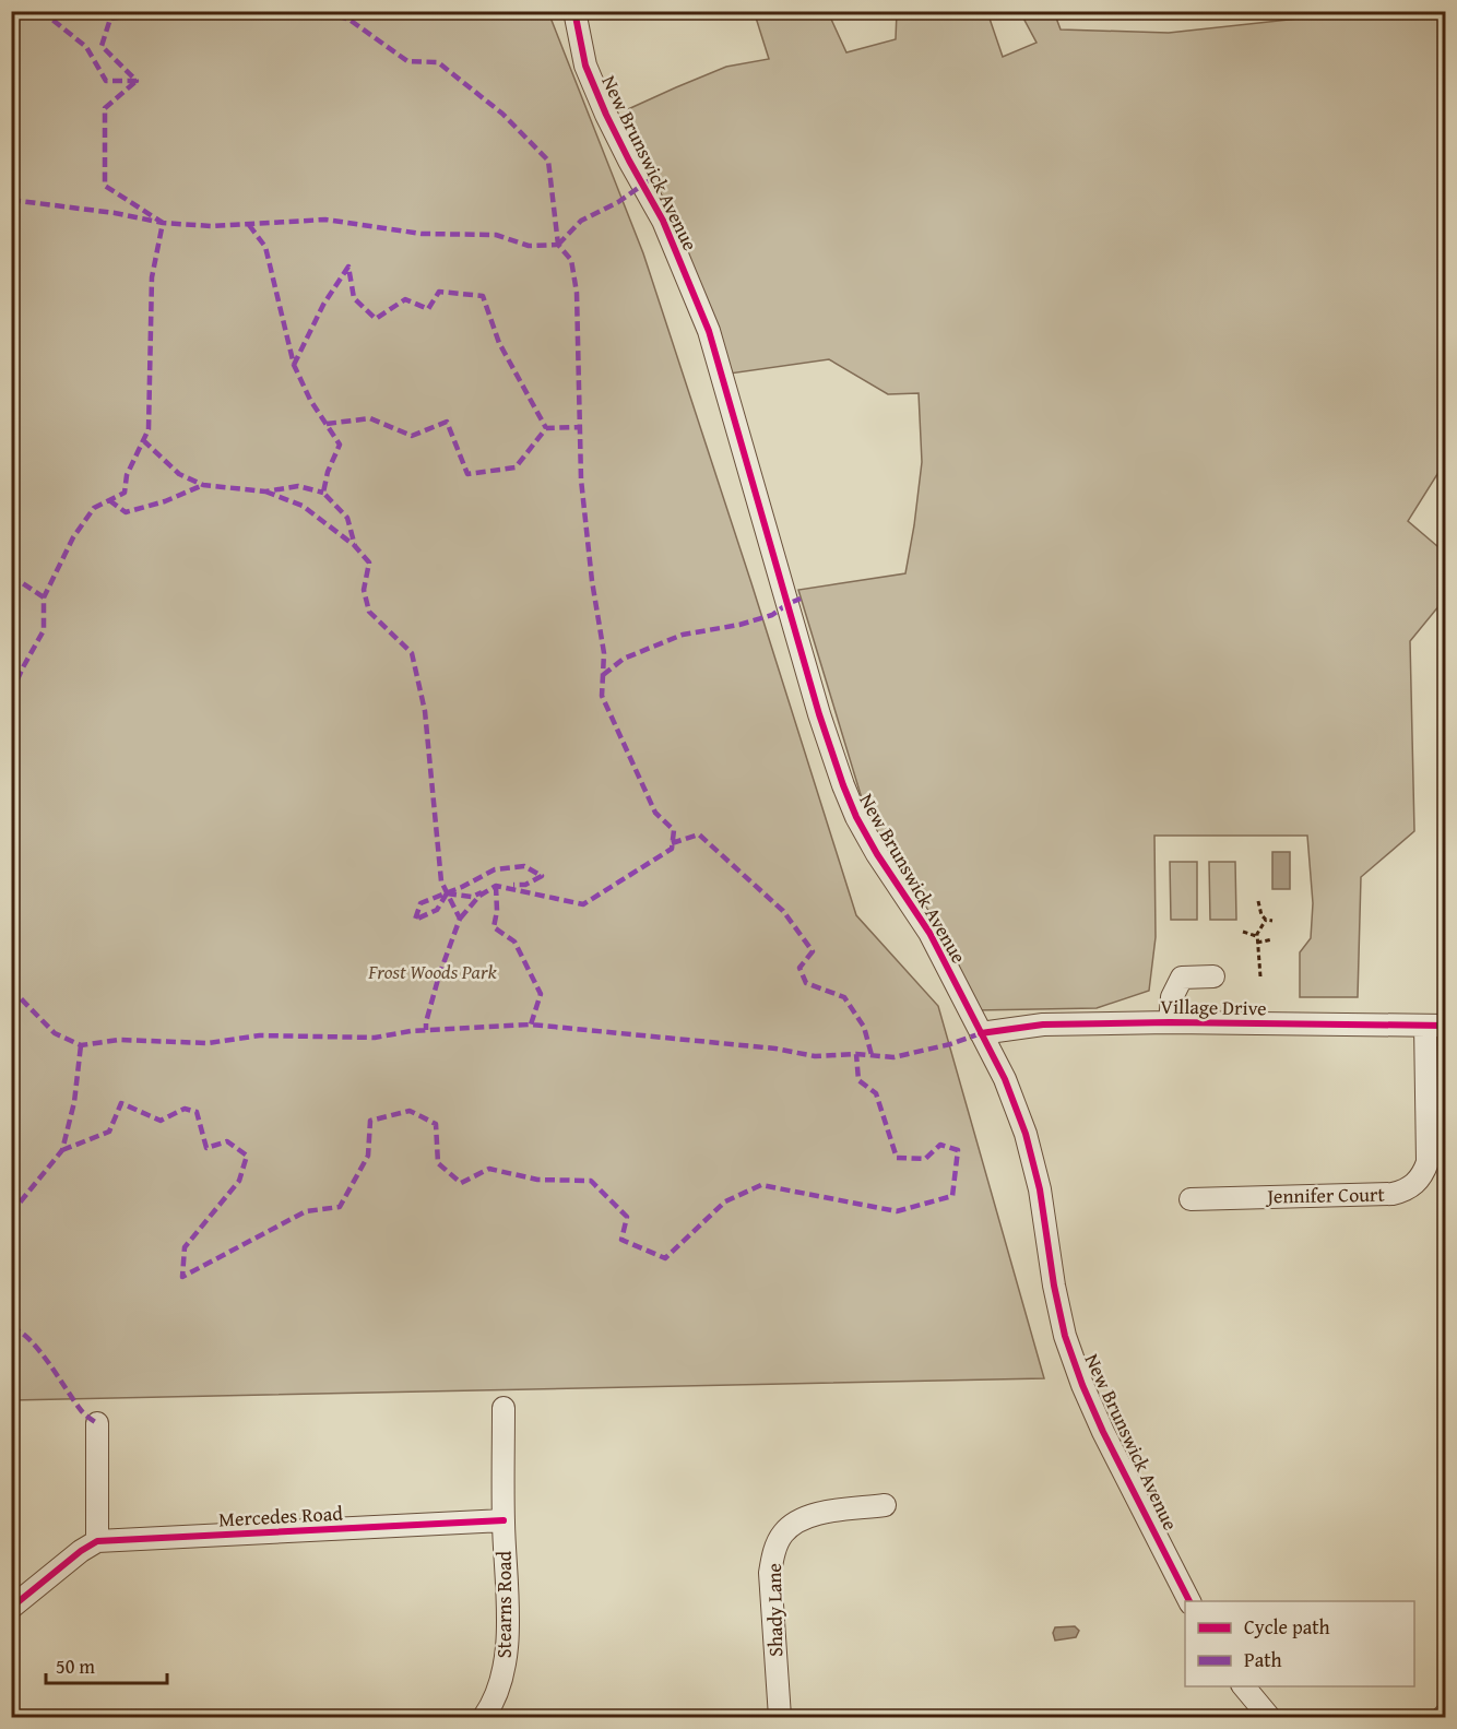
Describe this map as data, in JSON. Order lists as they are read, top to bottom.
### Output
{
  "streets": {
    "street": [
      "New Brunswick Avenue",
      "Village Drive",
      "Jennifer Court",
      "Mercedes Road",
      "Stearns Road",
      "Shady Lane"
    ]
  },
  "crossings": [
    ["New Brunswick Avenue", "Village Drive"],
    ["Village Drive", "Jennifer Court"],
    ["Mercedes Road", "Stearns Road"]
  ],
  "parks": ["Frost Woods Park"],
  "legend": ["Cycle path", "Path"],
  "scale_bar": "50 m"
}
